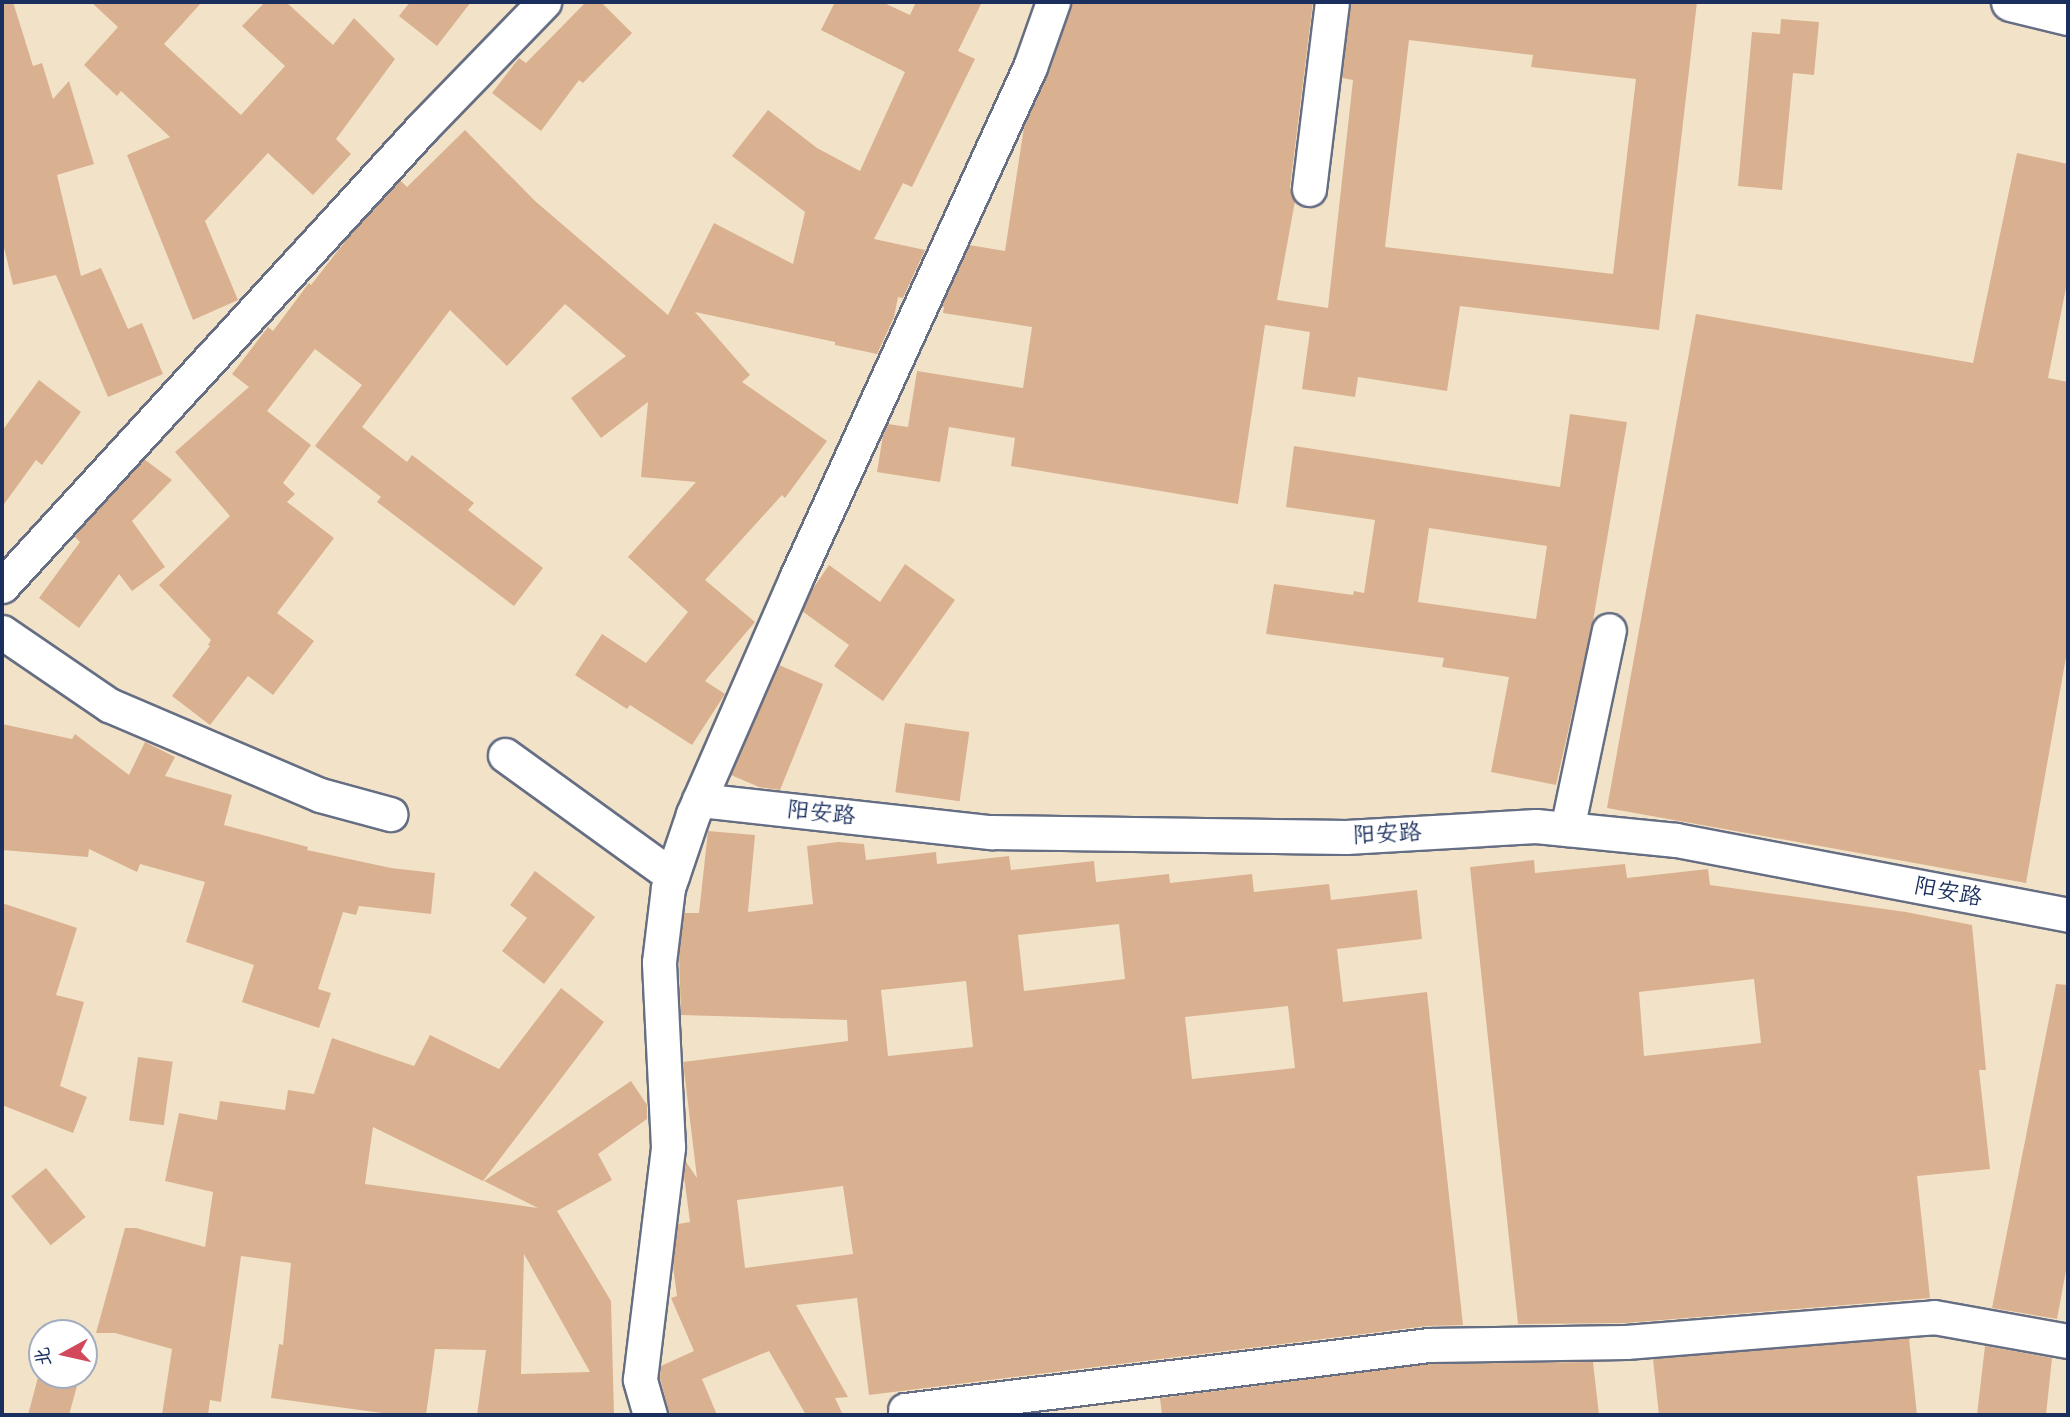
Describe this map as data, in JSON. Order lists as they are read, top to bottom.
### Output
{
  "streets": {
    "street": ["阳安路"]
  },
  "north": "left"
}
